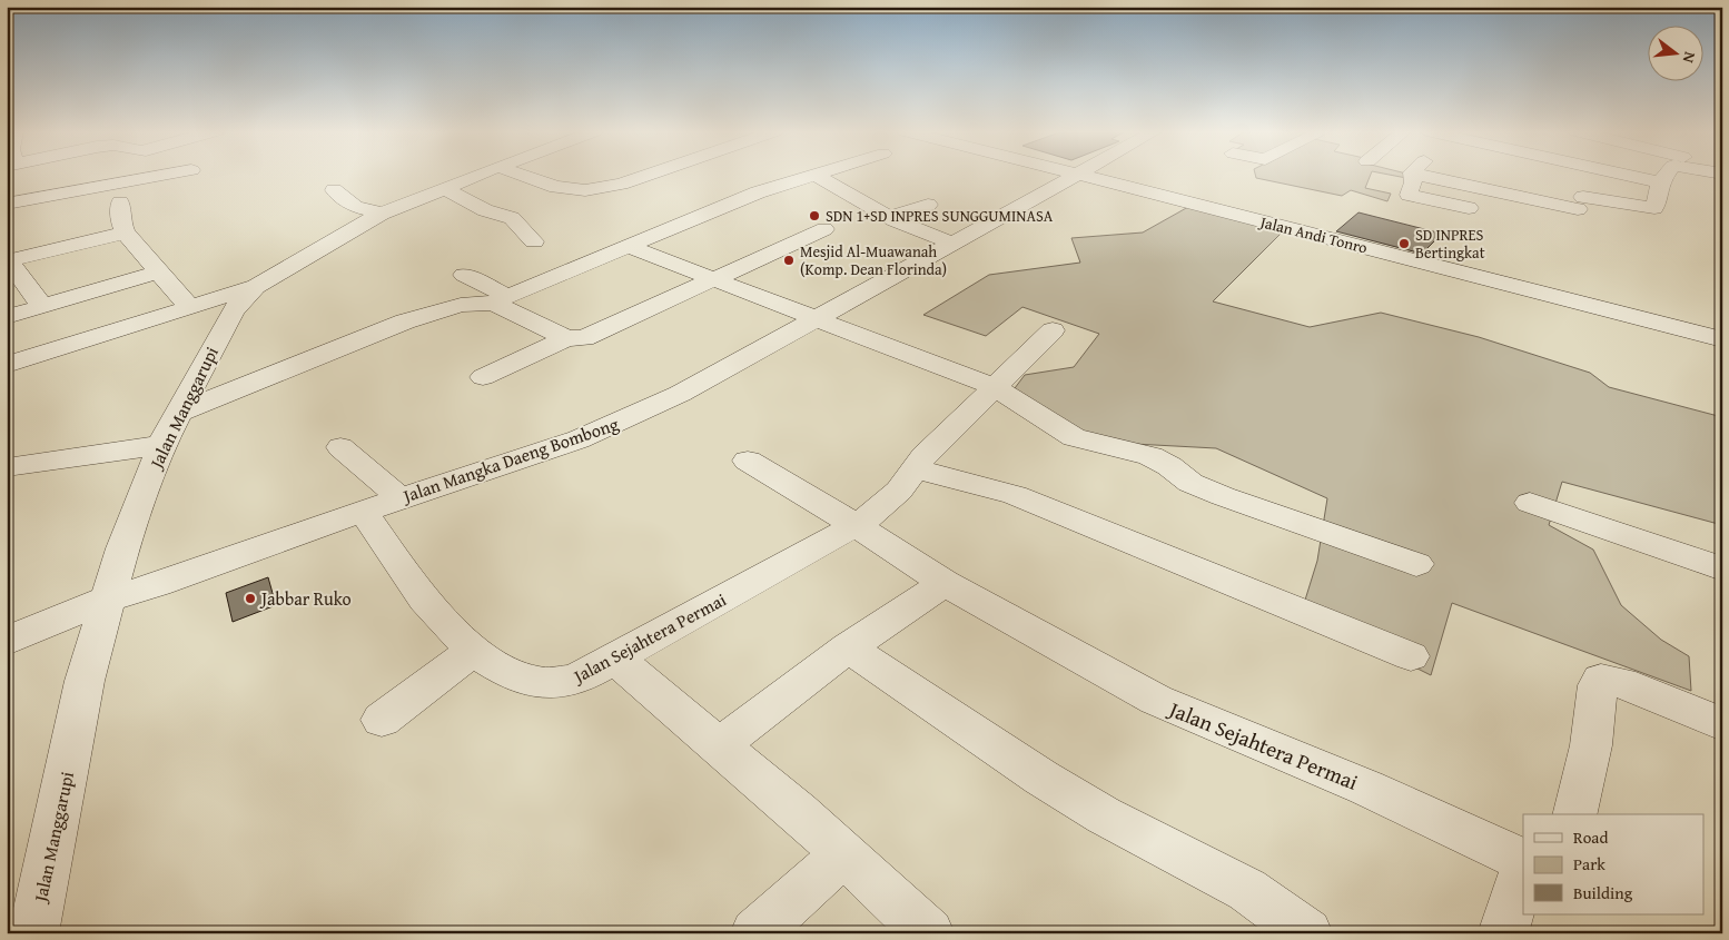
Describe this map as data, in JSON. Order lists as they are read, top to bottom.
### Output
{
  "streets": {
    "street": [
      "Jalan Andi Tonro",
      "Jalan Manggarupi",
      "Jalan Mangka Daeng Bombong",
      "Jalan Sejahtera Permai"
    ]
  },
  "crossings": [
    ["Jalan Manggarupi", "Jalan Mangka Daeng Bombong"],
    ["Jalan Mangka Daeng Bombong", "Jalan Sejahtera Permai"]
  ],
  "places": [
    "SDN 1+SD INPRES SUNGGUMINASA",
    "SD INPRES Bertingkat",
    "Mesjid Al-Muawanah (Komp. Dean Florinda)",
    "Jabbar Ruko"
  ],
  "legend": ["Road", "Park", "Building"],
  "north": "right"
}
